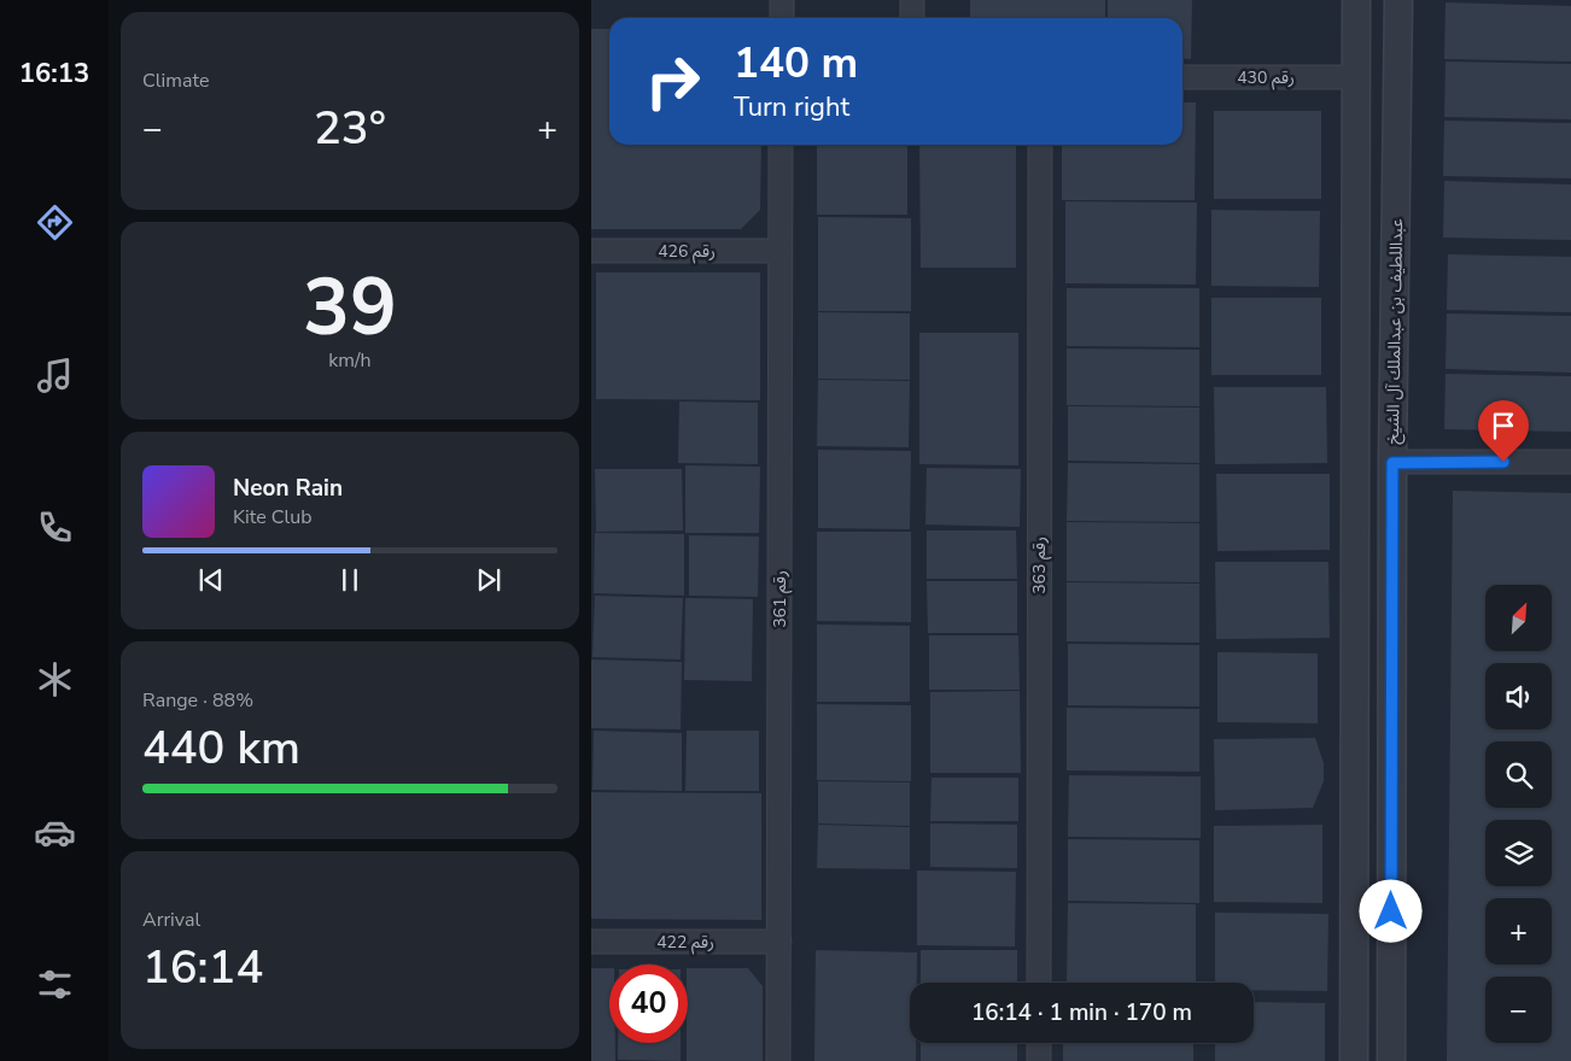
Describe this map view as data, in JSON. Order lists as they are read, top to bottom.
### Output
{
  "streets": {
    "street": [
      "رقم 430",
      "رقم 426",
      "عبداللطيف بن عبدالملك آل الشيخ",
      "رقم 363",
      "رقم 361",
      "رقم 422"
    ]
  },
  "crossings": [
    ["رقم 426", "رقم 361"],
    ["رقم 361", "رقم 422"]
  ],
  "north": "top right",
  "page": {
    "tabs": "16:13",
    "tile": [
      "Climate",
      ["39", "km/h"],
      ["Range · 88%", "440 km"],
      ["Arrival", "16:14"]
    ],
    "turn": ["140 m", "Turn right"],
    "heat": ["−", "23°", "+"],
    "song": ["Neon Rain", "Kite Club"],
    "map_buttons": ["+", "−"],
    "limit": "40",
    "trip": "16:14 · 1 min · 170 m"
  }
}
